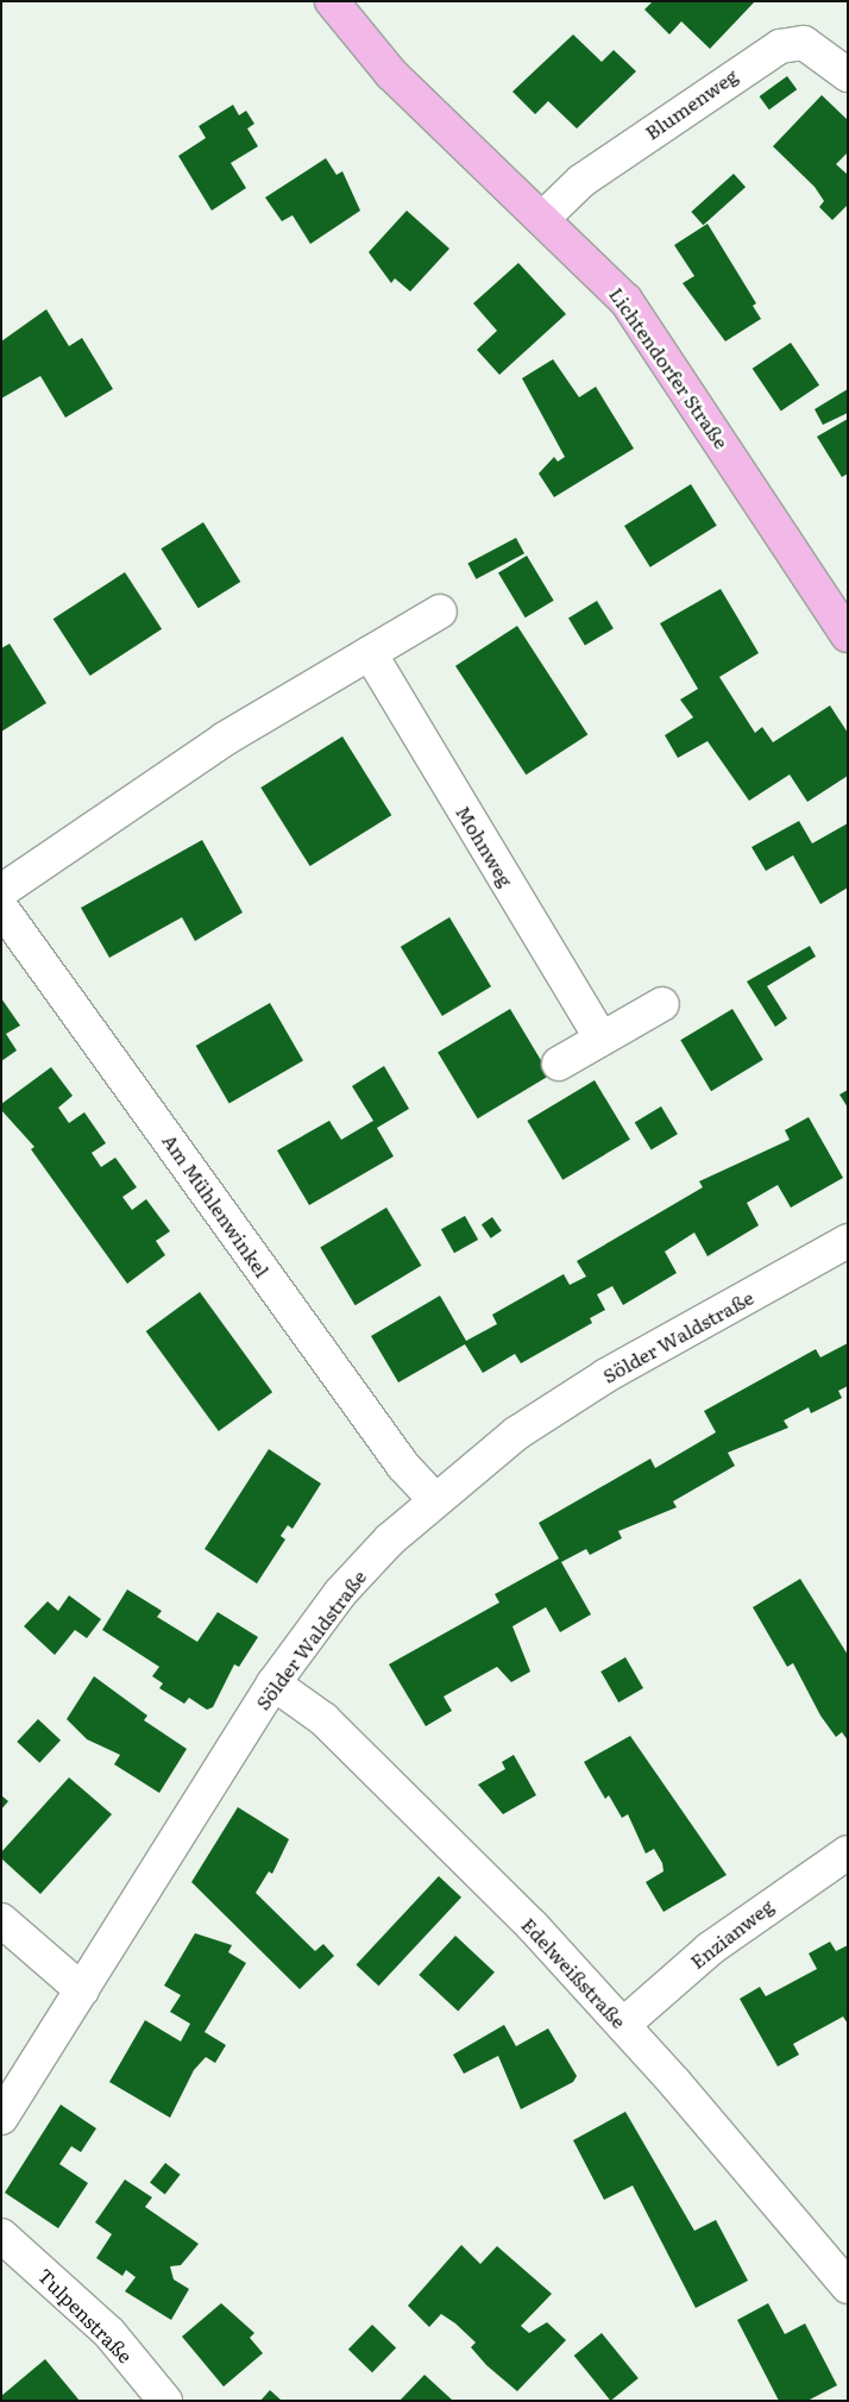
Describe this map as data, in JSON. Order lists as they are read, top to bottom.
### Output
{
  "streets": {
    "main road": ["Lichtendorfer Straße"],
    "street": [
      "Blumenweg",
      "Mohnweg",
      "Am Mühlenwinkel",
      "Sölder Waldstraße",
      "Enzianweg",
      "Edelweißstraße",
      "Tulpenstraße"
    ]
  },
  "crossings": [
    ["Blumenweg", "Lichtendorfer Straße"],
    ["Am Mühlenwinkel", "Sölder Waldstraße"],
    ["Sölder Waldstraße", "Edelweißstraße"],
    ["Enzianweg", "Edelweißstraße"]
  ]
}
